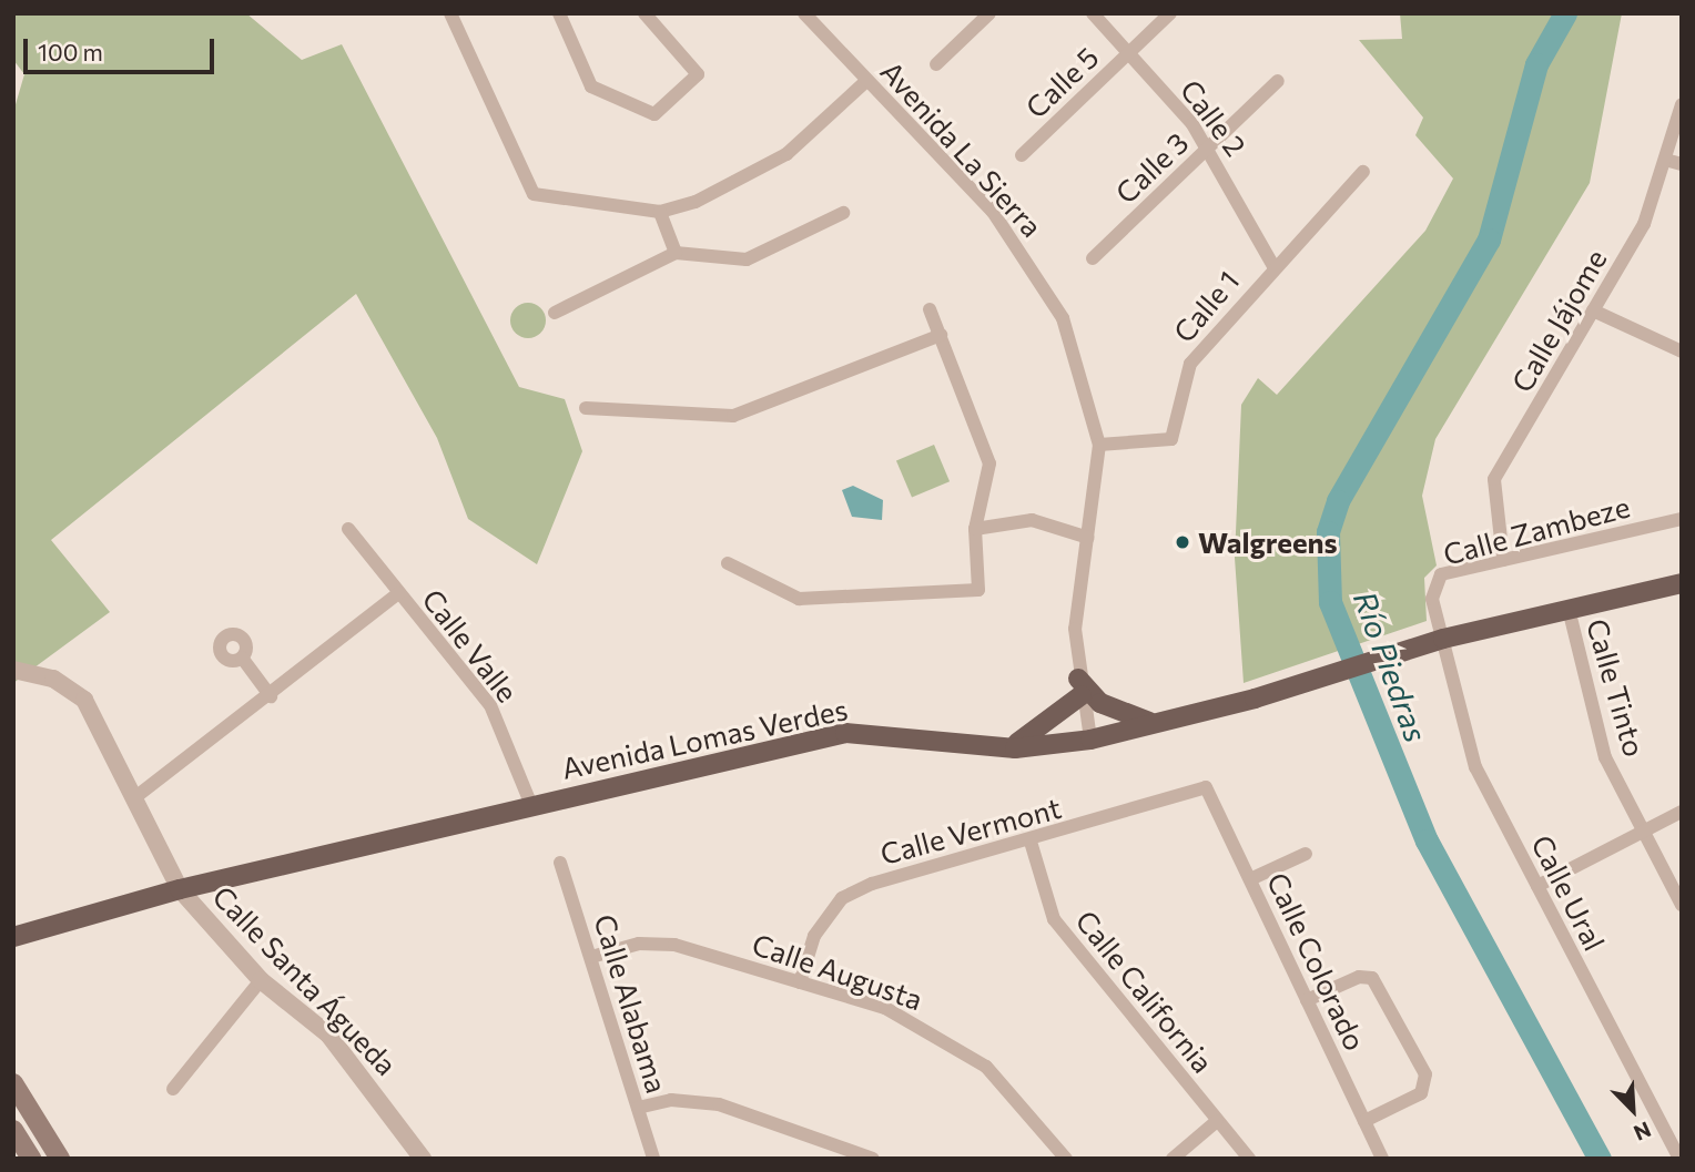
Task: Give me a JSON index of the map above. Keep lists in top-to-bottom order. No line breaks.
{"streets":{"main road":["Avenida Lomas Verdes"],"street":["Calle 5","Calle 2","Avenida La Sierra","Calle 3","Calle 1","Calle Jájome","Calle Zambeze","Calle Valle","Calle Tinto","Calle Vermont","Calle Ural","Calle Colorado","Calle Augusta","Calle Santa Águeda","Calle California","Calle Alabama"]},"crossings":[["Calle 5","Calle 2"],["Calle 2","Calle 3"],["Calle 2","Calle 1"],["Avenida La Sierra","Calle 1"],["Avenida La Sierra","Avenida Lomas Verdes"],["Calle Jájome","Calle Zambeze"],["Calle Zambeze","Calle Ural"],["Calle Valle","Avenida Lomas Verdes"],["Calle Tinto","Avenida Lomas Verdes"],["Avenida Lomas Verdes","Calle Ural"],["Avenida Lomas Verdes","Calle Santa Águeda"],["Calle Vermont","Calle Colorado"],["Calle Vermont","Calle Augusta"],["Calle Vermont","Calle California"],["Calle Augusta","Calle Alabama"]],"water":["Río Piedras"],"places":["Walgreens"],"scale_bar":"100 m","north":"bottom right"}
